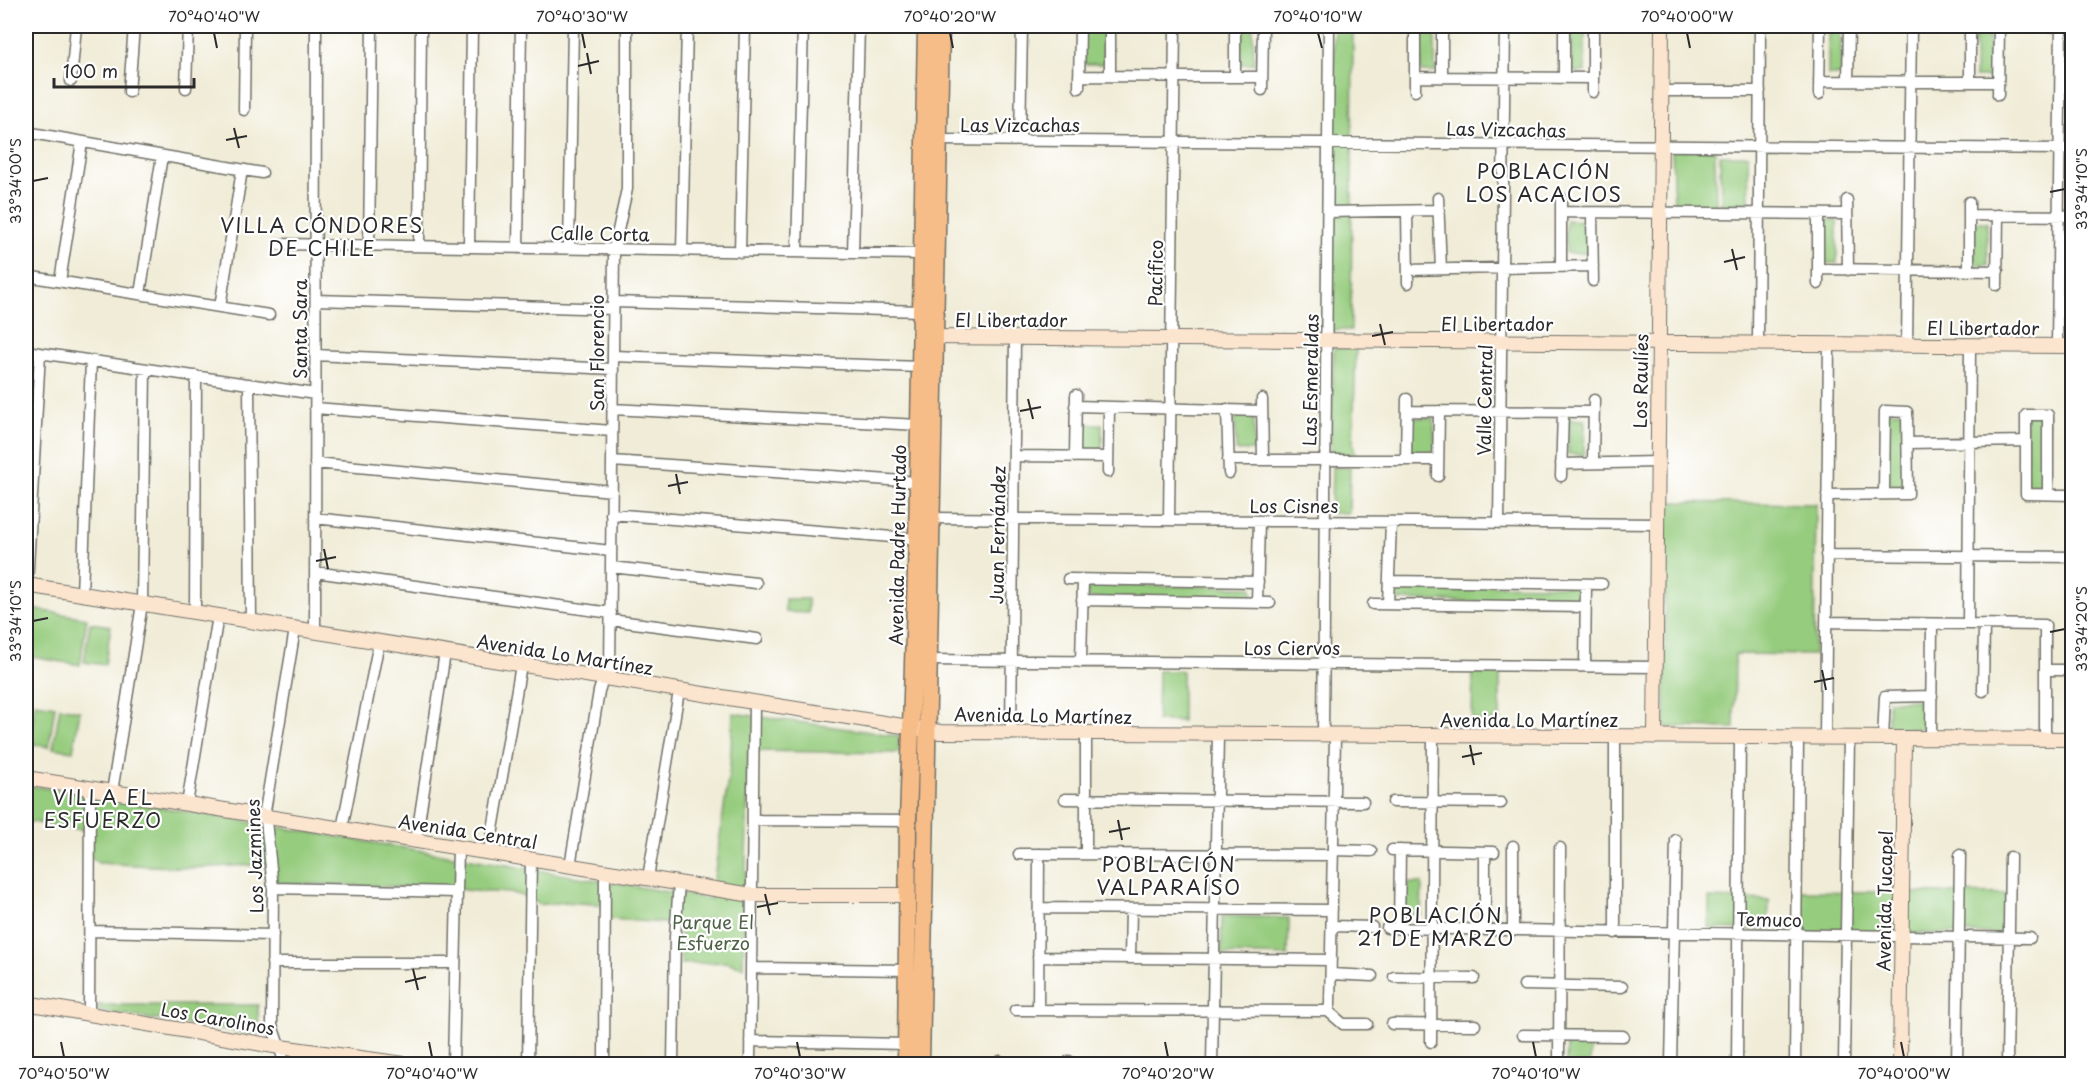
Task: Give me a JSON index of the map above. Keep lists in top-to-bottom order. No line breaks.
{"streets":{"main road":["El Libertador","Los Raulíes","Avenida Padre Hurtado","Avenida Lo Martínez","Avenida Central","Avenida Tucapel","Los Carolinos"],"street":["Las Vizcachas","Calle Corta","Pacífico","Santa Sara","San Florencio","Las Esmeraldas","Valle Central","Los Cisnes","Juan Fernández","Los Ciervos","Los Jazmines","Temuco"]},"crossings":[["Las Vizcachas","Pacífico"],["Las Vizcachas","Las Esmeraldas"],["Las Vizcachas","Los Raulíes"],["Las Vizcachas","Valle Central"],["Las Vizcachas","Avenida Padre Hurtado"],["Calle Corta","Santa Sara"],["Calle Corta","San Florencio"],["Calle Corta","Avenida Padre Hurtado"],["Pacífico","El Libertador"],["Pacífico","Los Cisnes"],["El Libertador","Las Esmeraldas"],["El Libertador","Los Raulíes"],["El Libertador","Valle Central"],["El Libertador","Juan Fernández"],["El Libertador","Avenida Padre Hurtado"],["Santa Sara","Avenida Lo Martínez"],["San Florencio","Avenida Lo Martínez"],["San Florencio","Avenida Central"],["Las Esmeraldas","Los Cisnes"],["Las Esmeraldas","Los Ciervos"],["Las Esmeraldas","Avenida Lo Martínez"],["Los Raulíes","Los Cisnes"],["Los Raulíes","Los Ciervos"],["Los Raulíes","Avenida Lo Martínez"],["Valle Central","Los Cisnes"],["Los Cisnes","Juan Fernández"],["Los Cisnes","Avenida Padre Hurtado"],["Juan Fernández","Los Ciervos"],["Juan Fernández","Avenida Lo Martínez"],["Avenida Padre Hurtado","Los Ciervos"],["Avenida Padre Hurtado","Avenida Lo Martínez"],["Avenida Padre Hurtado","Avenida Central"],["Avenida Lo Martínez","Los Jazmines"],["Avenida Lo Martínez","Avenida Tucapel"],["Avenida Central","Los Jazmines"],["Los Jazmines","Los Carolinos"],["Avenida Tucapel","Temuco"]],"districts":["POBLACIÓN LOS ACACIOS","VILLA CÓNDORES DE CHILE","VILLA EL ESFUERZO","POBLACIÓN VALPARAÍSO","POBLACIÓN 21 DE MARZO"],"parks":["Parque El Esfuerzo"],"scale_bar":"100 m","coordinates":["70°40'40\"W","70°40'30\"W","70°40'20\"W","70°40'10\"W","70°40'00\"W","33°34'00\"S","33°34'10\"S","33°34'20\"S","70°40'50\"W"]}
